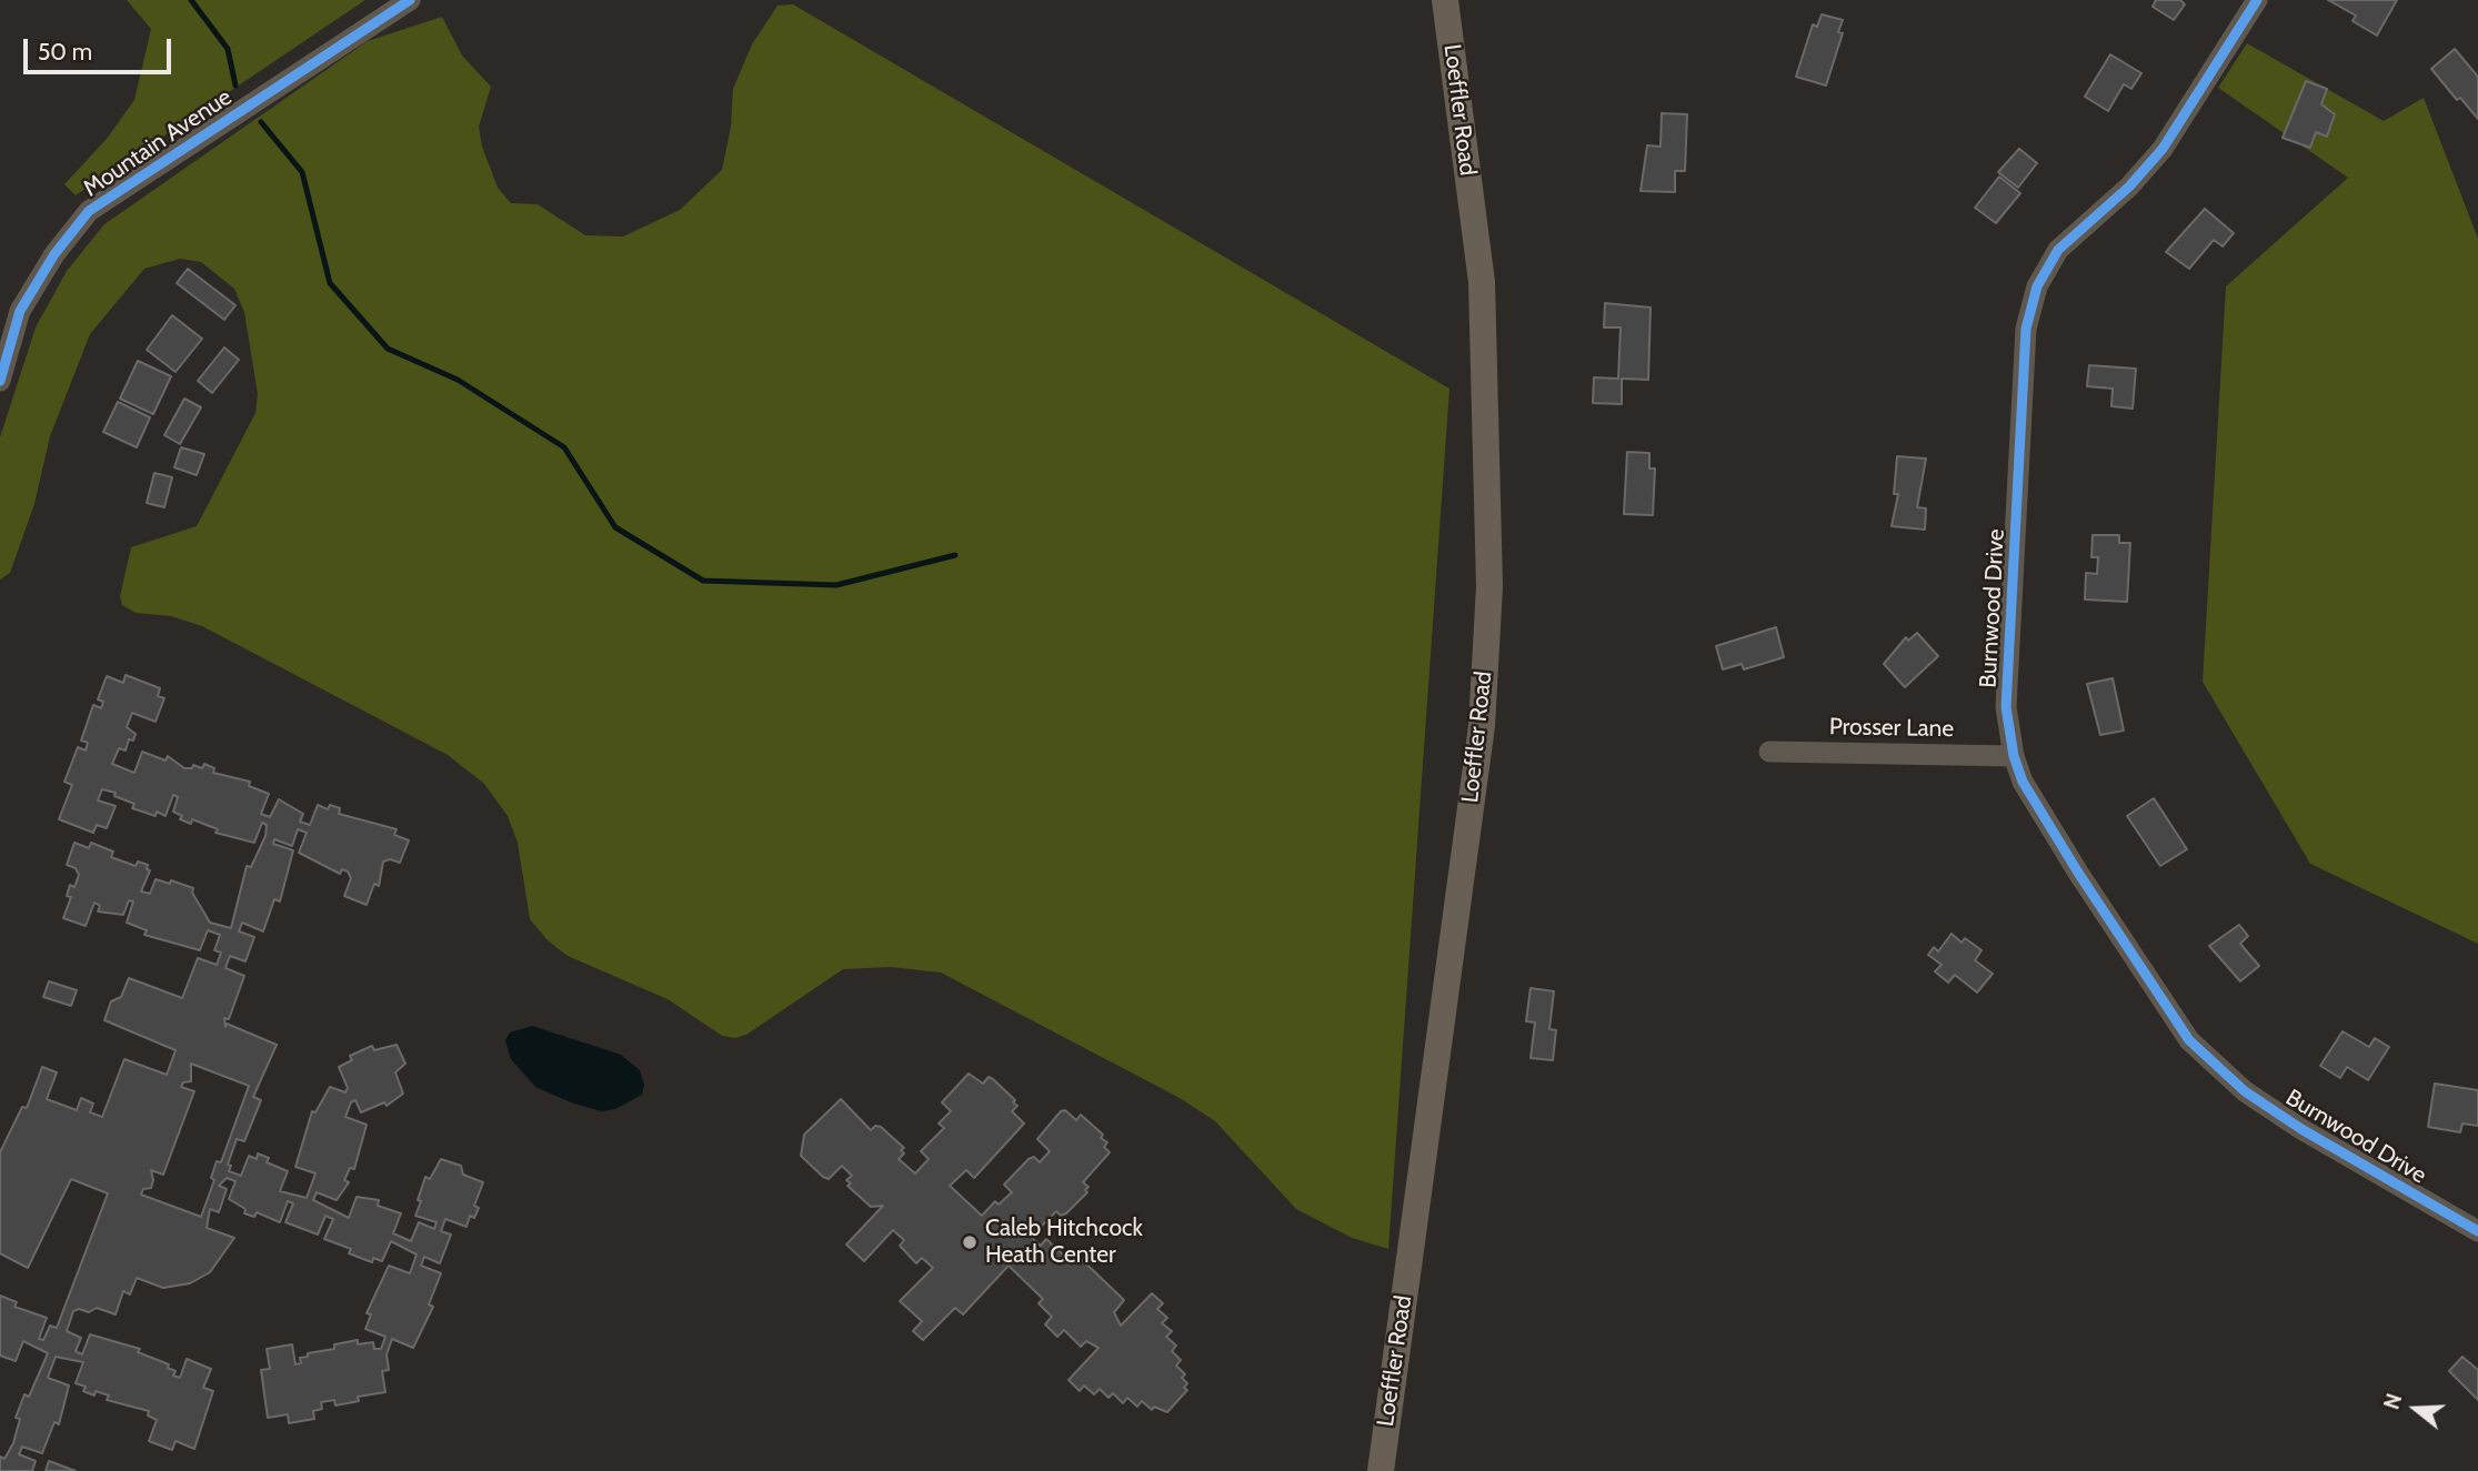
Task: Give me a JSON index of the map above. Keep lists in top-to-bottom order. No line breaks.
{"streets":{"main road":["Loeffler Road"],"street":["Mountain Avenue","Burnwood Drive","Prosser Lane"]},"crossings":[["Burnwood Drive","Prosser Lane"]],"places":["Caleb Hitchcock Heath Center"],"scale_bar":"50 m","north":"left"}
